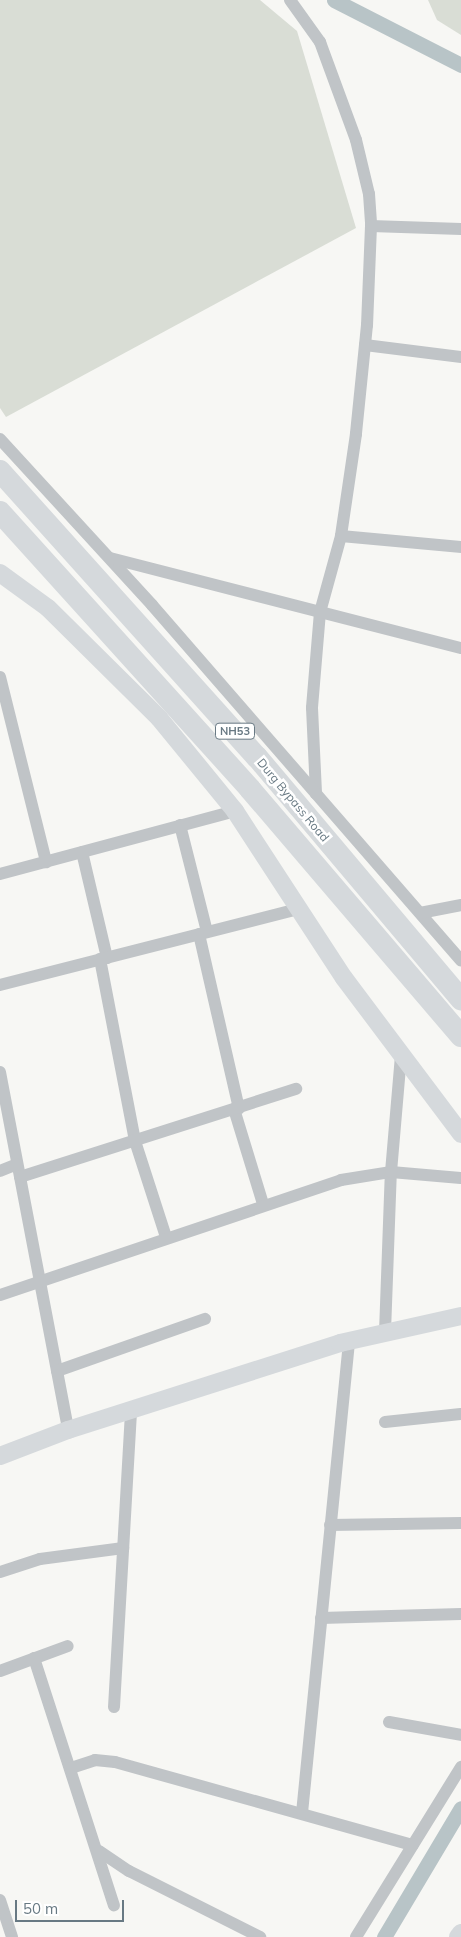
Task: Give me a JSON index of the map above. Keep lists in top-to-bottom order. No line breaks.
{"streets":{"highway":["NH53","Durg Bypass Road"]},"scale_bar":"50 m"}
